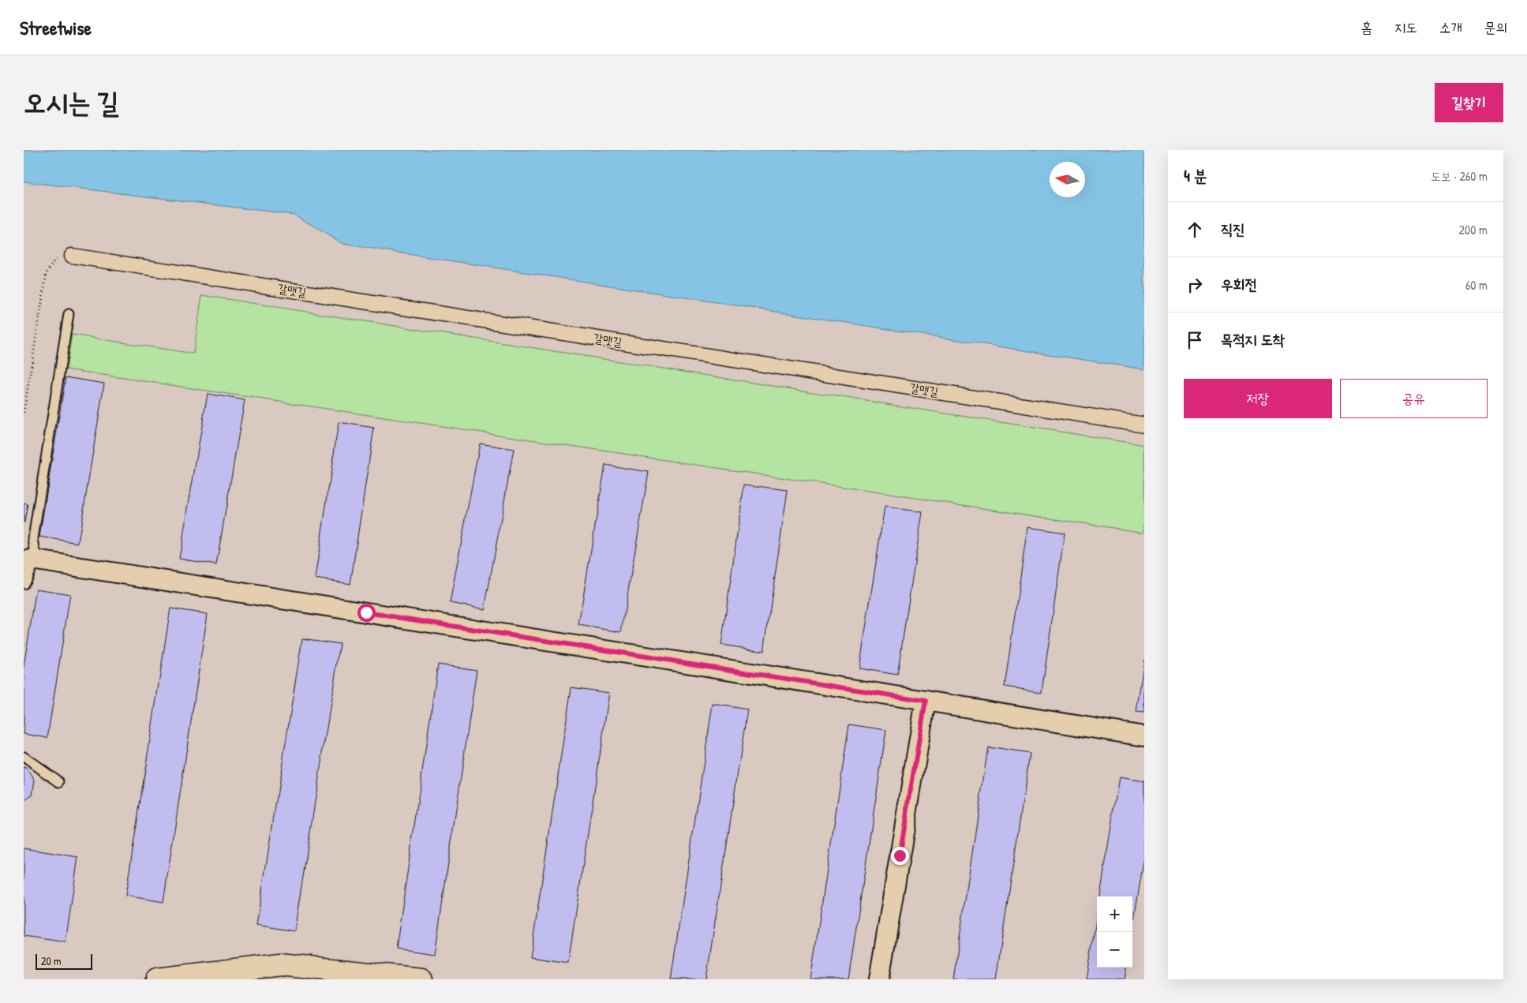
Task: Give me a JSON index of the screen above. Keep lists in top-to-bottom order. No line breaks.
{"streets":{"street":["갈맷길"]},"scale_bar":"20 m","north":"left","page":{"header":"Streetwise","nav":["홈","지도","소개","문의"],"buttons":["길찾기",["저장","공유"]],"title":"오시는 길","heading":["4 분","도보 · 260 m"],"list":[["직진","200 m"],["우회전","60 m"],"목적지 도착"],"map_buttons":["+","−"],"scale":"20 m"}}
